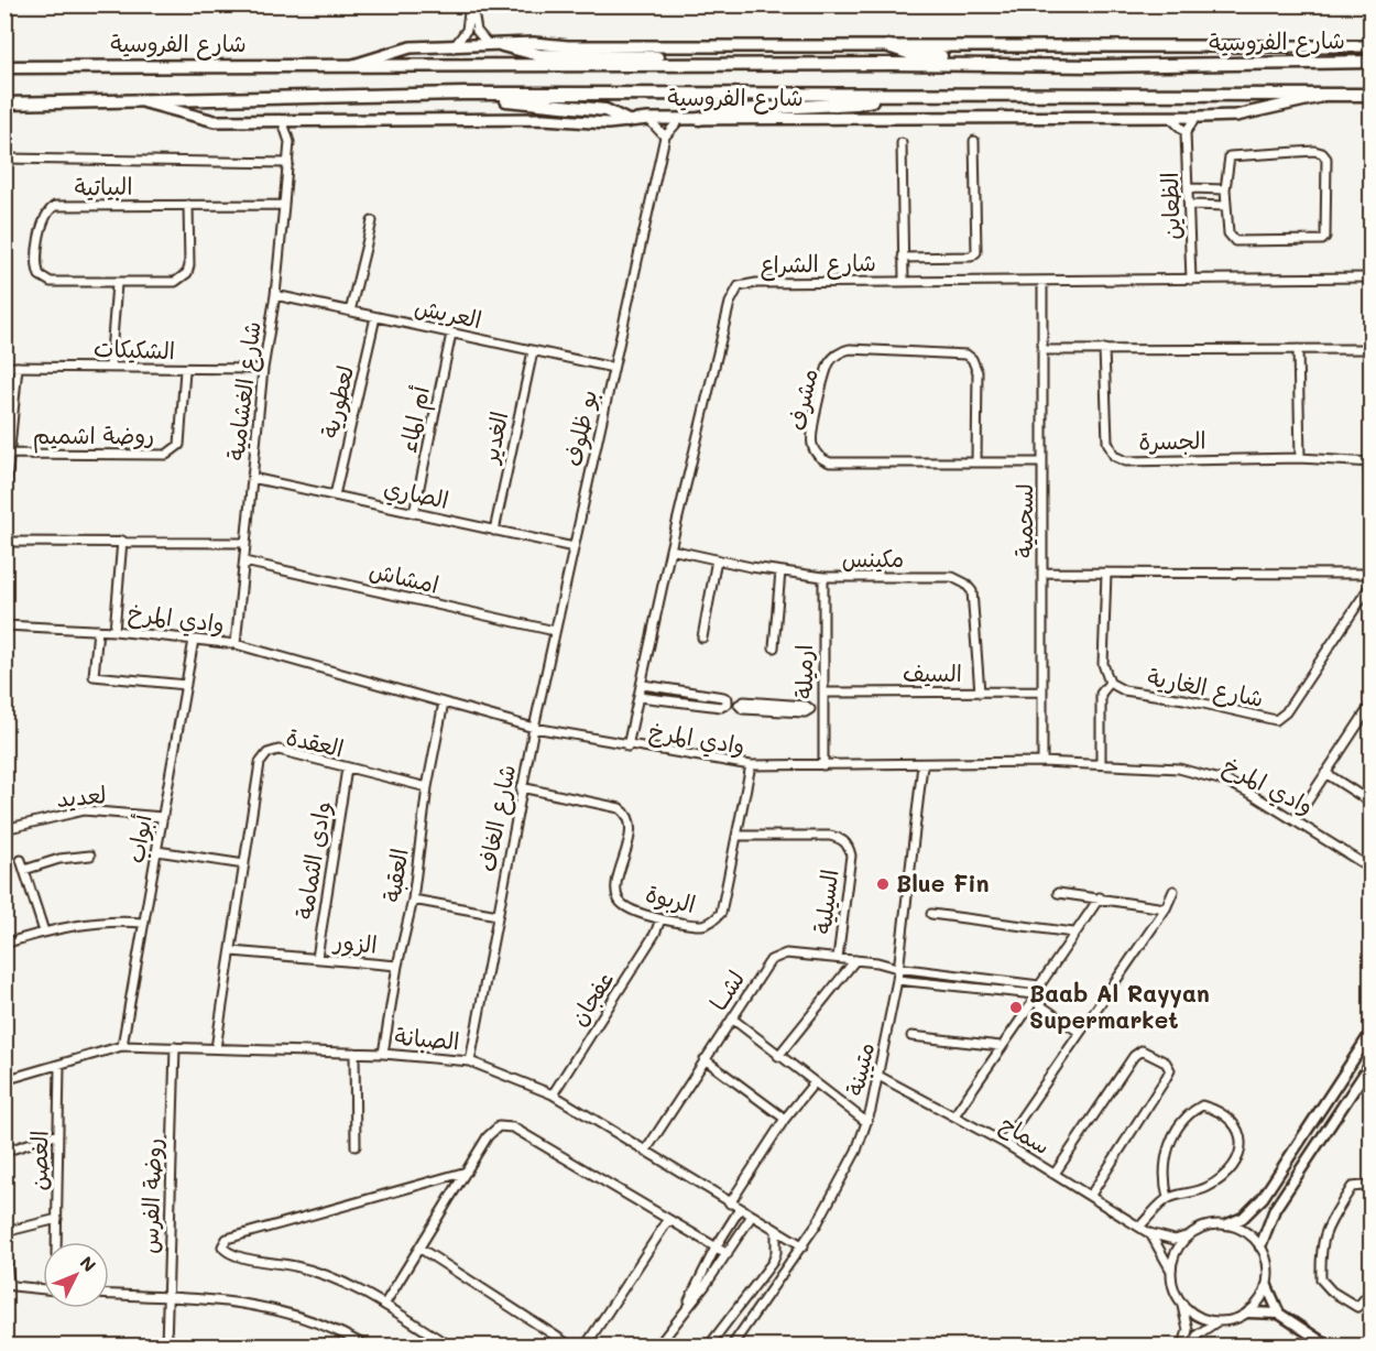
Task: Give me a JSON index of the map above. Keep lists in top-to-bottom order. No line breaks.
{"streets":{"highway":["شارع الفروسية"],"street":["البياتية","الظعاين","شارع الشراع","العريش","الشكيكات","شارع الغشامية","مشرف","لعطورية","أم الماء","بو ظلوف","روضة اشميم","الغدير","الجسرة","الصاري","لسحمية","مكينس","امشاش","وادي المرخ","ارميلة","السيف","شارع الغارية","العقدة","لعديد","شارع الغاف","أبواب","وادى الثمامة","العقبة","الربوة","السيلية","الزور","لشــا","عفجان","الصبانة","متيبنة","سماح","الغصن","روضة الفرس"]},"crossings":[["شارع الفروسية","شارع الغشامية"],["شارع الفروسية","بو ظلوف"],["البياتية","شارع الغشامية"],["الظعاين","شارع الشراع"],["شارع الشراع","لسحمية"],["شارع الشراع","مكينس"],["شارع الشراع","وادي المرخ"],["العريش","شارع الغشامية"],["العريش","لعطورية"],["العريش","أم الماء"],["العريش","بو ظلوف"],["العريش","الغدير"],["الشكيكات","شارع الغشامية"],["الشكيكات","روضة اشميم"],["شارع الغشامية","الصاري"],["شارع الغشامية","امشاش"],["شارع الغشامية","وادي المرخ"],["مشرف","لسحمية"],["لعطورية","الصاري"],["أم الماء","الصاري"],["بو ظلوف","الصاري"],["بو ظلوف","امشاش"],["بو ظلوف","وادي المرخ"],["بو ظلوف","شارع الغاف"],["الغدير","الصاري"],["لسحمية","وادي المرخ"],["لسحمية","السيف"],["مكينس","ارميلة"],["مكينس","السيف"],["وادي المرخ","ارميلة"],["وادي المرخ","شارع الغاف"],["وادي المرخ","أبواب"],["وادي المرخ","العقبة"],["وادي المرخ","الربوة"],["وادي المرخ","متيبنة"],["ارميلة","السيف"],["العقدة","وادى الثمامة"],["العقدة","العقبة"],["العقدة","الزور"],["العقدة","الصبانة"],["لعديد","أبواب"],["شارع الغاف","الربوة"],["شارع الغاف","الصبانة"],["أبواب","الصبانة"],["وادى الثمامة","الزور"],["العقبة","الزور"],["العقبة","الصبانة"],["الربوة","السيلية"],["الربوة","عفجان"],["السيلية","لشــا"],["لشــا","الصبانة"],["لشــا","متيبنة"],["عفجان","الصبانة"],["الصبانة","متيبنة"],["الصبانة","الغصن"],["الصبانة","روضة الفرس"],["متيبنة","سماح"]],"places":["Blue Fin","Baab Al Rayyan Supermarket"],"north":"top right"}
